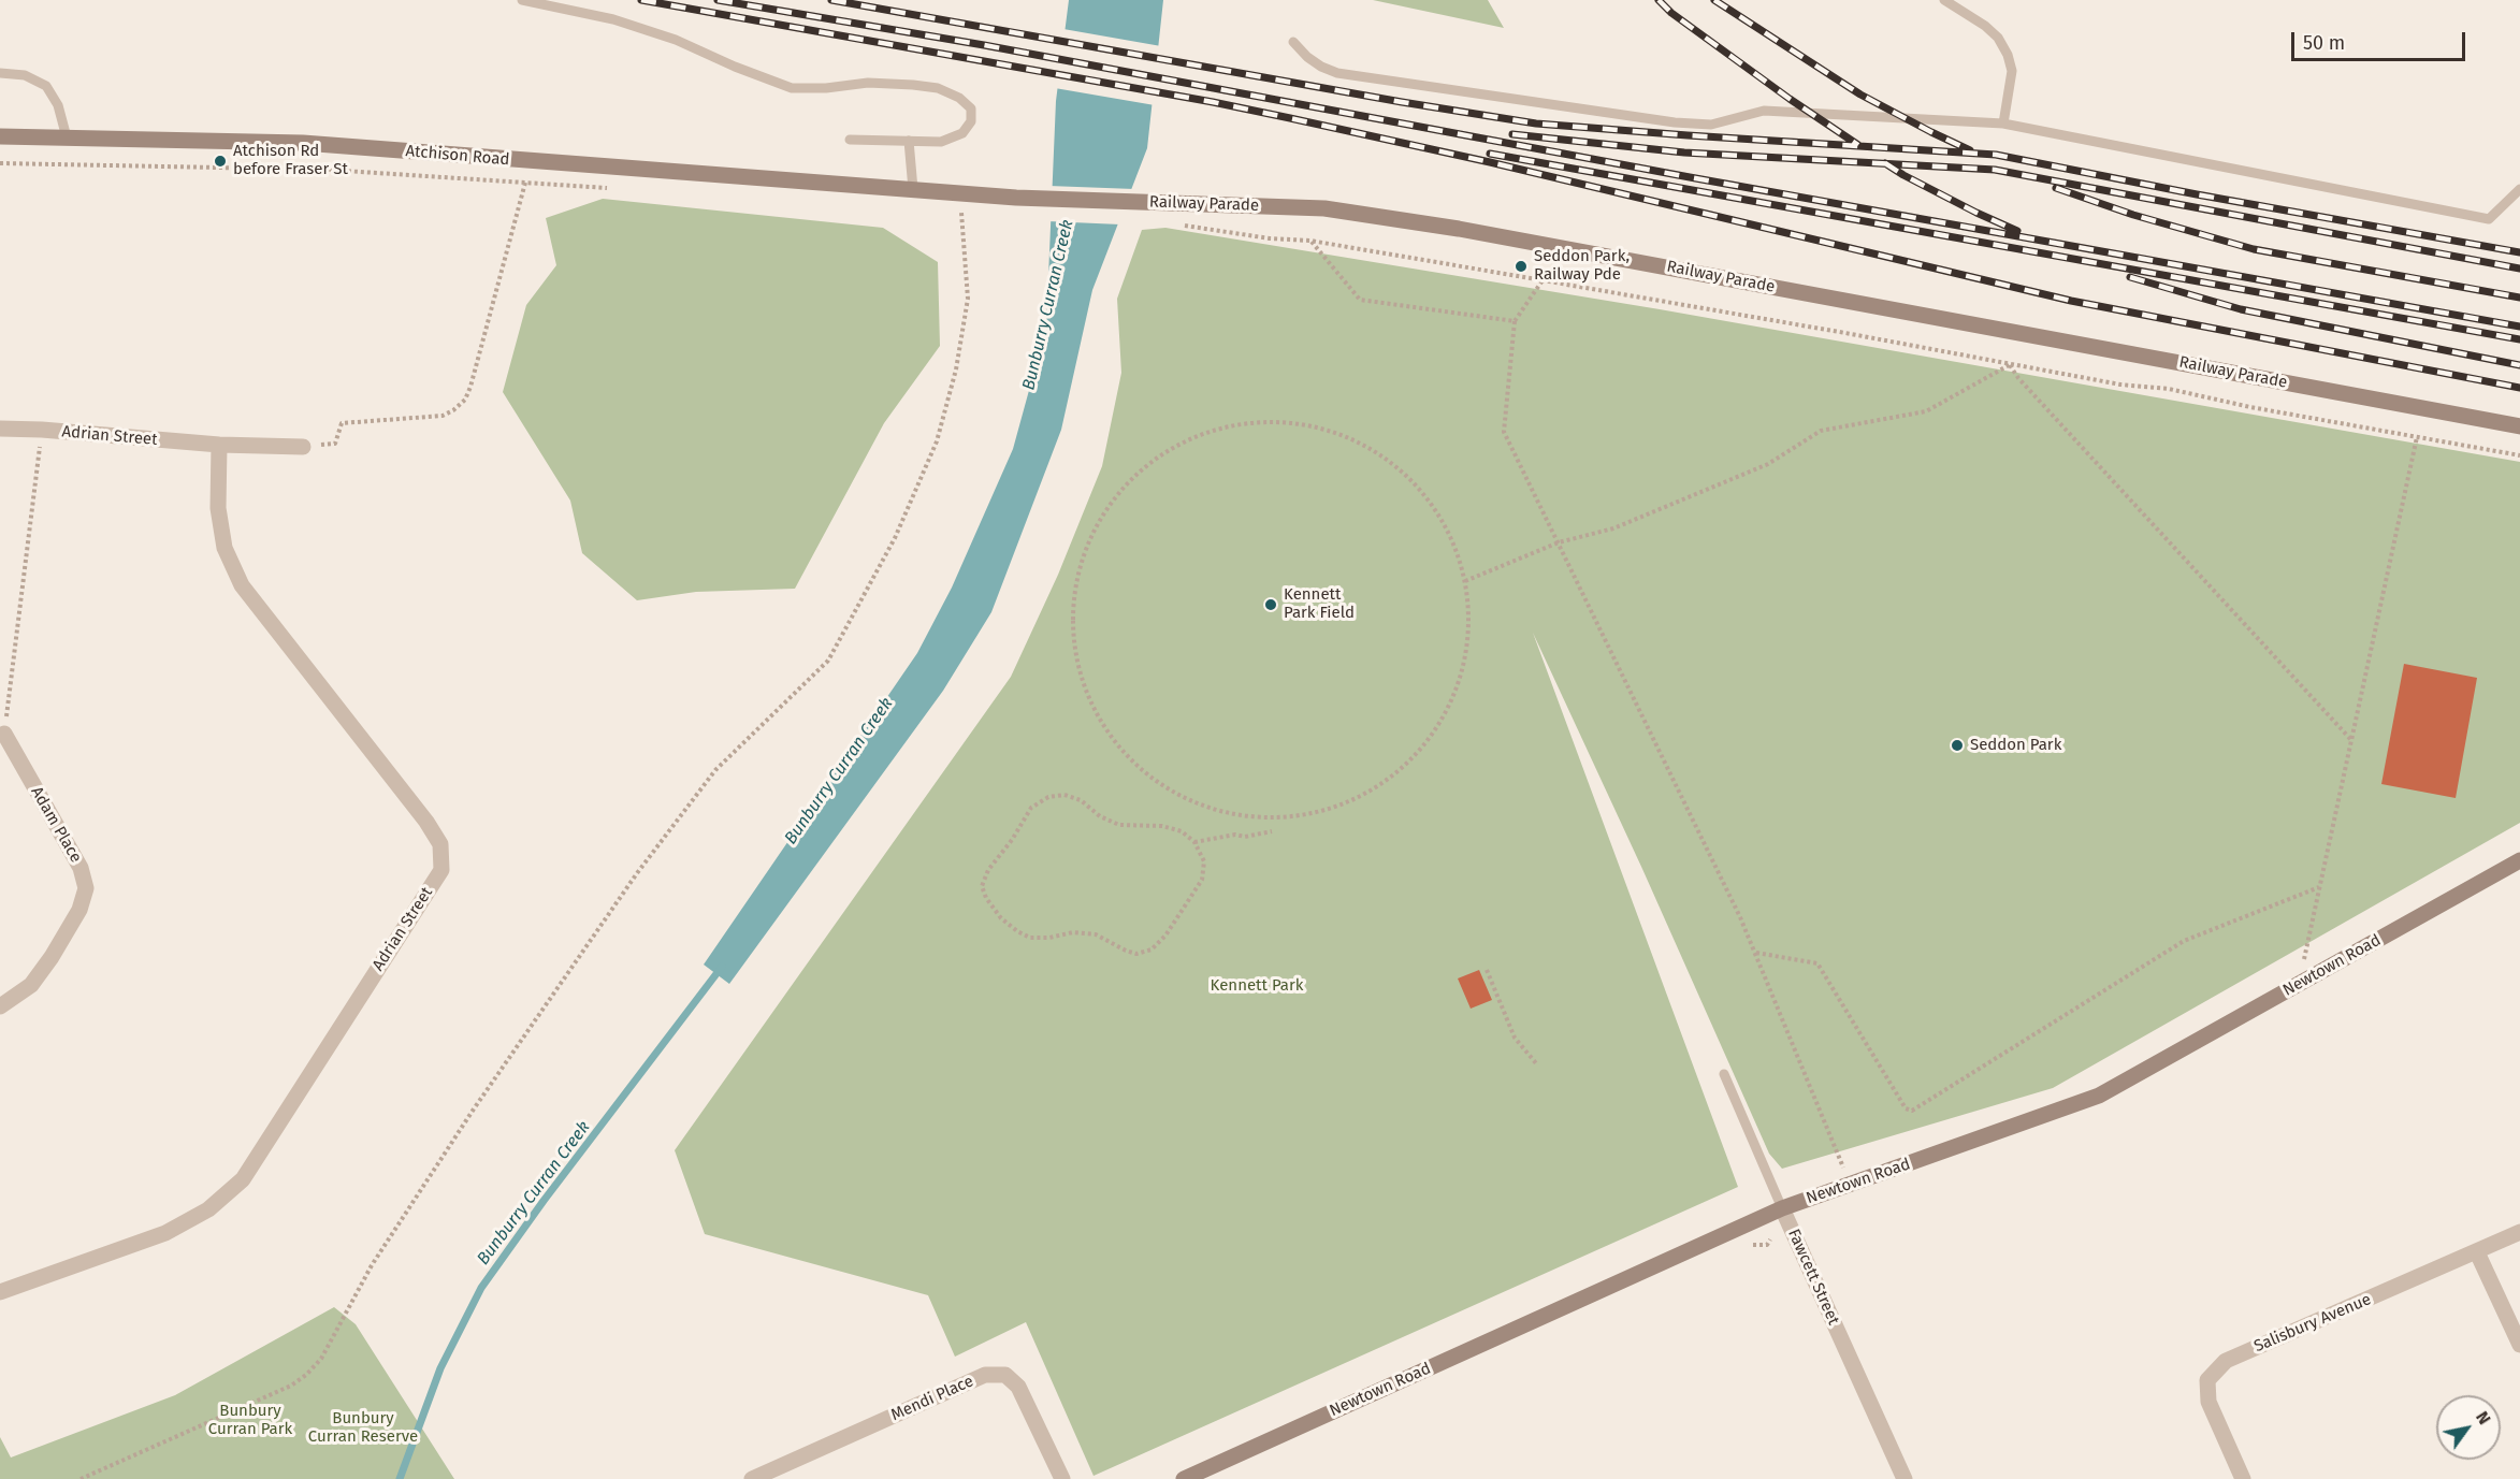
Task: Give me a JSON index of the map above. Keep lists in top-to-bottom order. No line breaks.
{"streets":{"street":["Atchison Road","Railway Parade","Adrian Street","Adam Place","Newtown Road","Fawcett Street","Salisbury Avenue","Mendi Place"]},"crossings":[["Atchison Road","Railway Parade"],["Newtown Road","Fawcett Street"]],"water":["Bunburry Curran Creek"],"parks":["Kennett Park","Bunbury Curran Park","Bunbury Curran Reserve"],"places":["Atchison Rd before Fraser St","Seddon Park, Railway Pde","Kennett Park Field","Seddon Park"],"scale_bar":"50 m","north":"top right"}
